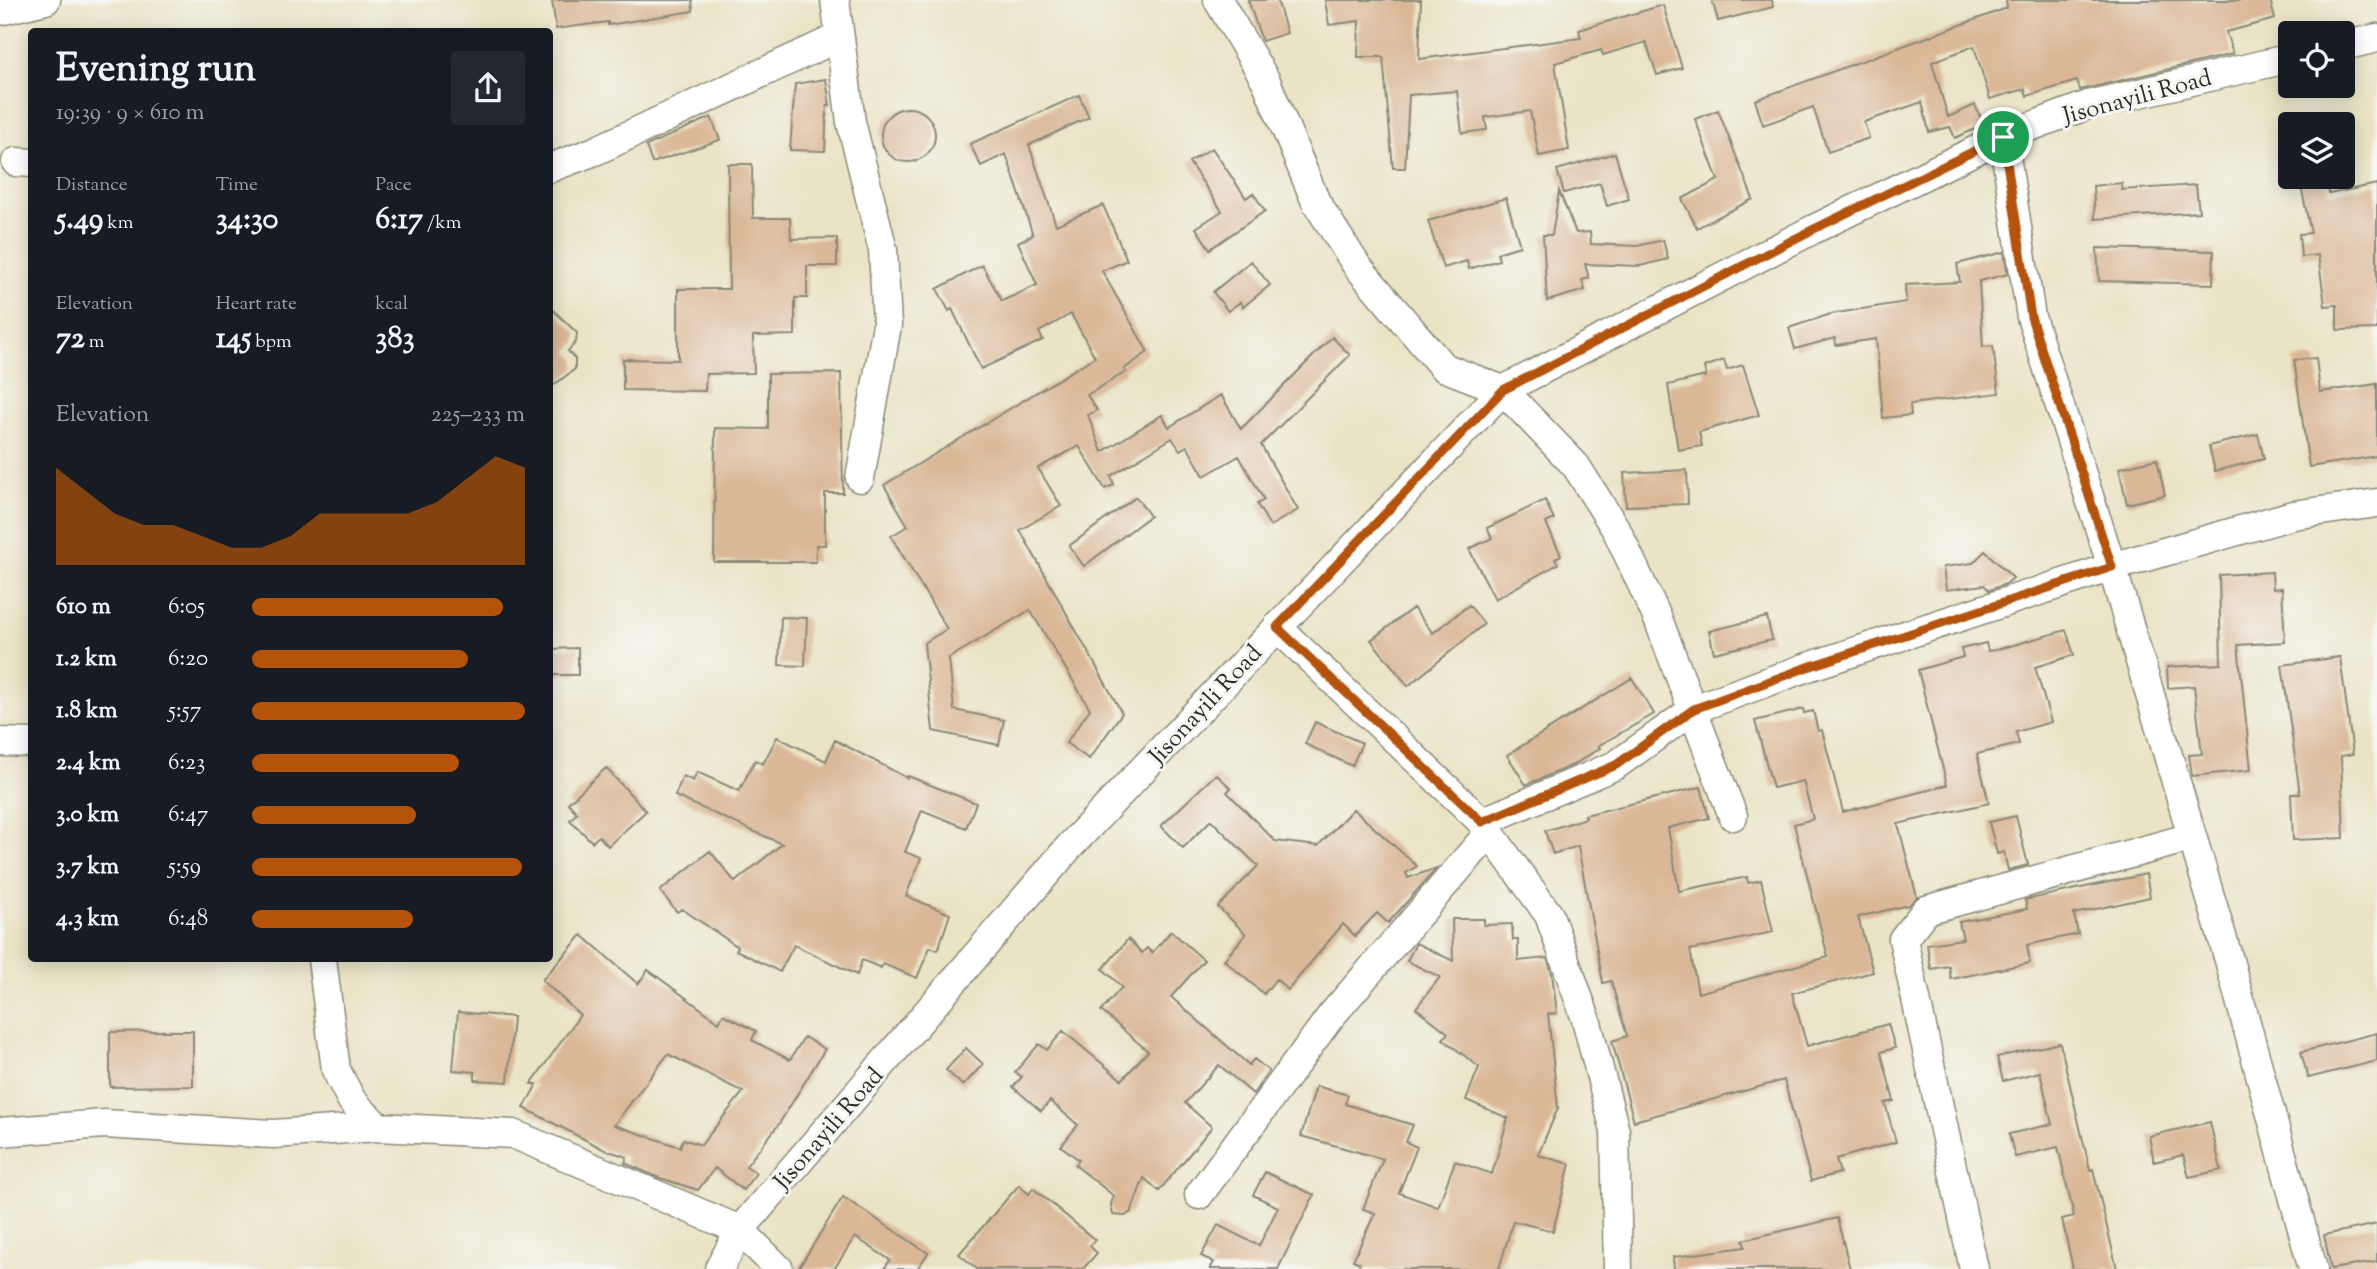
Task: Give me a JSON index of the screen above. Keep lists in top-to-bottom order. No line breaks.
{"streets":{"street":["Jisonayili Road"]},"page":{"heading":["Evening run","19:39 · 9 × 610 m"],"stats":[["Distance","5.49 km"],["Time","34:30"],["Pace","6:17 /km"],["Elevation","72 m"],["Heart rate","145 bpm"],["kcal","383"]],"chart":["Elevation","225–233 m"],"list":[{"name":"610 m","note":"6:05"},{"name":"1.2 km","note":"6:20"},{"name":"1.8 km","note":"5:57"},{"name":"2.4 km","note":"6:23"},{"name":"3.0 km","note":"6:47"},{"name":"3.7 km","note":"5:59"},{"name":"4.3 km","note":"6:48"}]}}
